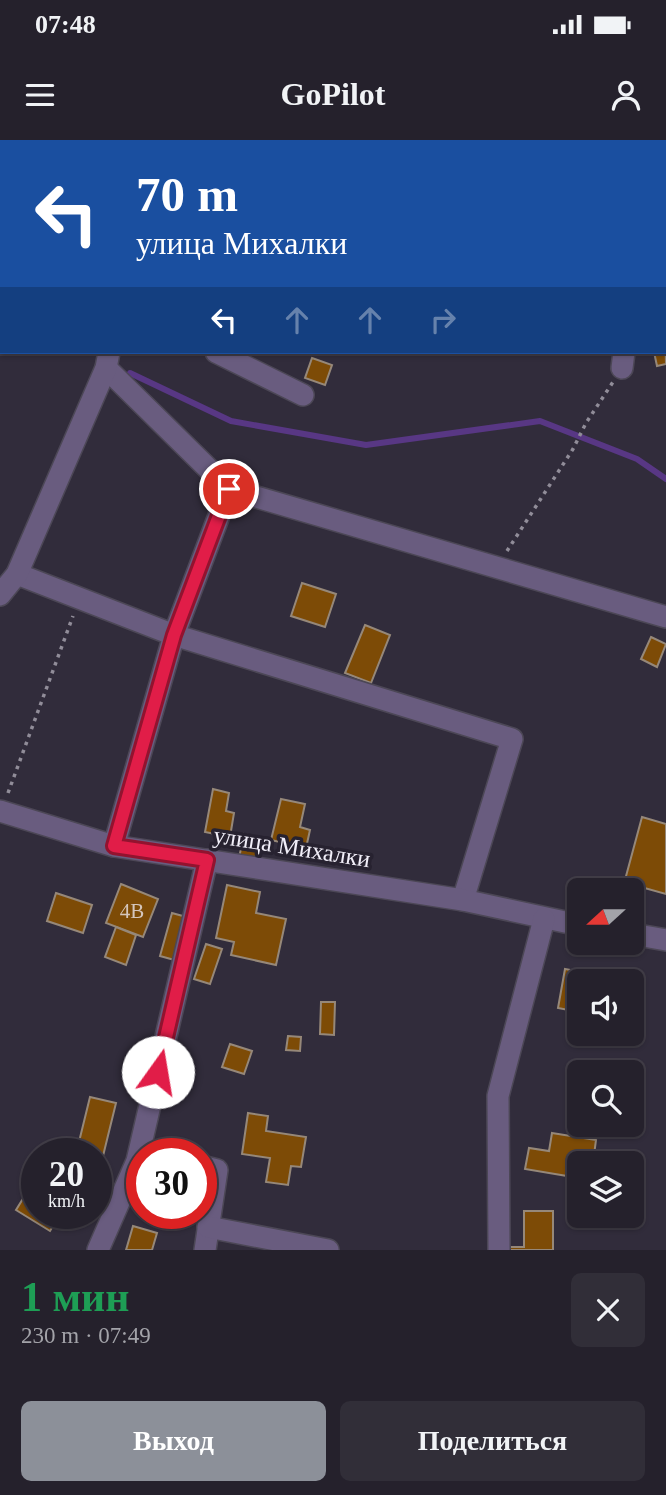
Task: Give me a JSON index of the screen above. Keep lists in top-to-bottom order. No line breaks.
{"streets":{"street":["улица Михалки"]},"house_numbers":["4В"],"north":"left","page":{"status":"07:48","header":"GoPilot","turn":["70 m","улица Михалки"],"speed":"20 km/h","limit":"30","heading":["1 мин","230 m · 07:49"],"buttons":["Выход","Поделиться"]}}
